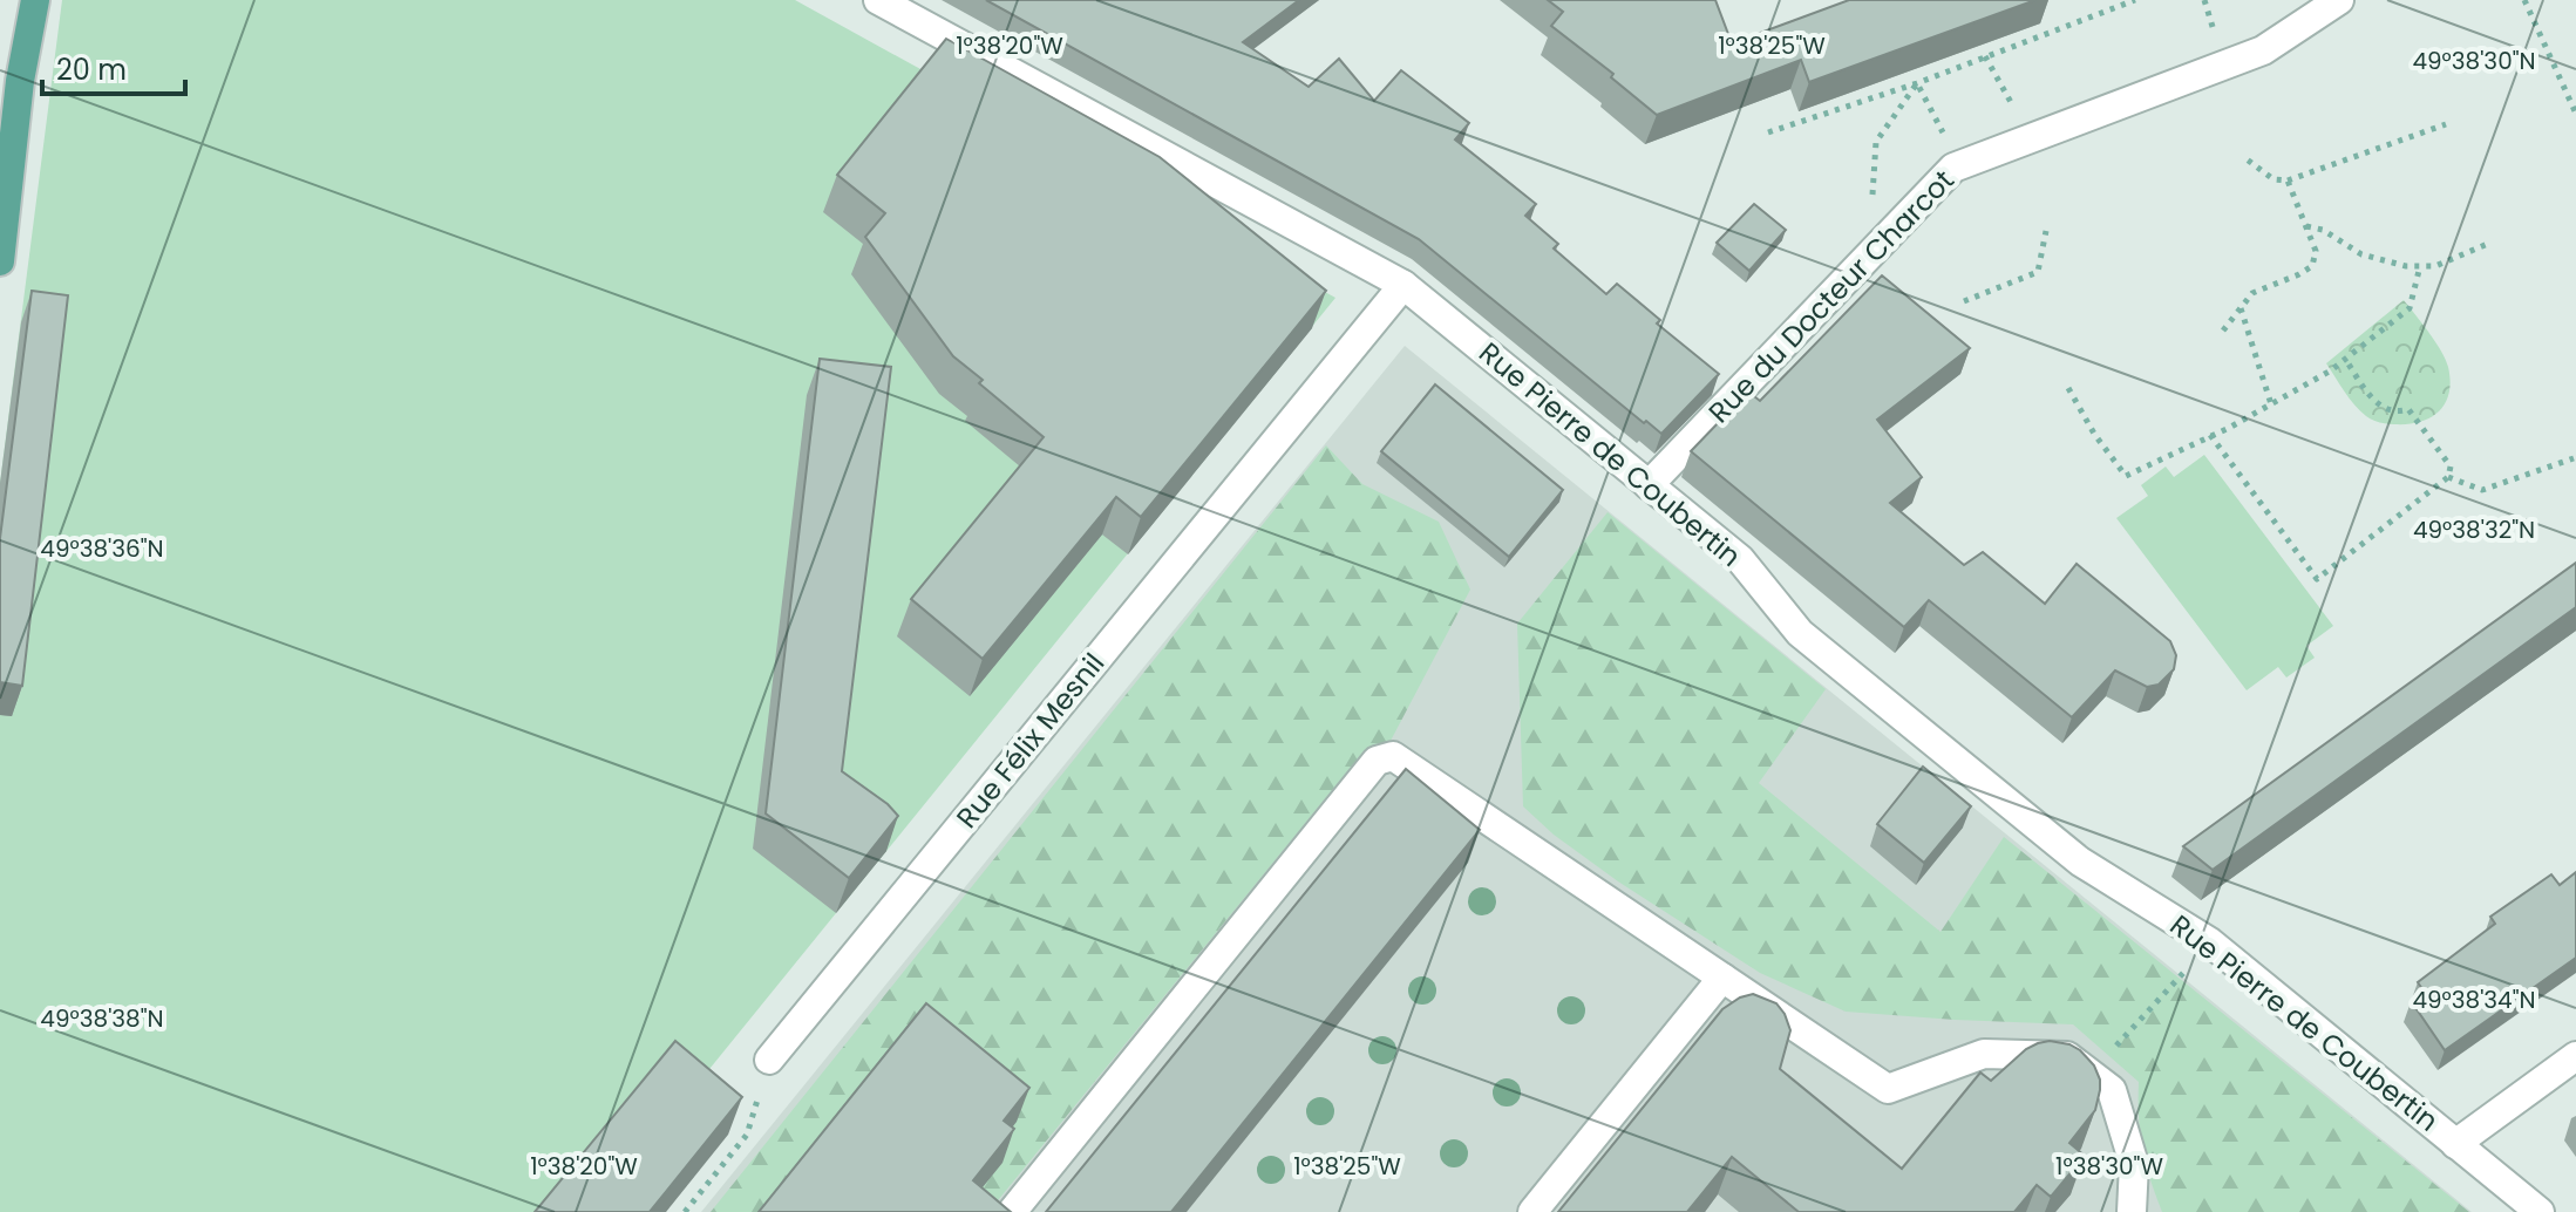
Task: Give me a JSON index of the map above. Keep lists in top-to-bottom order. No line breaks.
{"streets":{"street":["Rue du Docteur Charcot","Rue Pierre de Coubertin","Rue Félix Mesnil"]},"crossings":[["Rue du Docteur Charcot","Rue Pierre de Coubertin"],["Rue Pierre de Coubertin","Rue Félix Mesnil"]],"scale_bar":"20 m","coordinates":["1°38'20\"W","1°38'25\"W","49°38'30\"N","49°38'32\"N","49°38'36\"N","49°38'34\"N","49°38'38\"N","1°38'30\"W"]}
